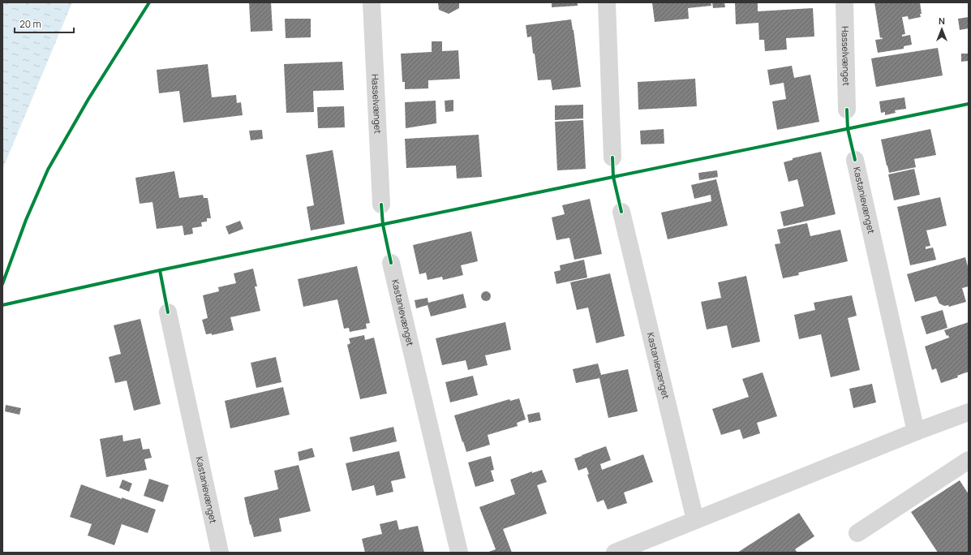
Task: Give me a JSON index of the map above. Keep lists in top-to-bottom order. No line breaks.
{"streets":{"street":["Hasselvænget","Kastanievænget"]},"scale_bar":"20 m","north":"top"}
